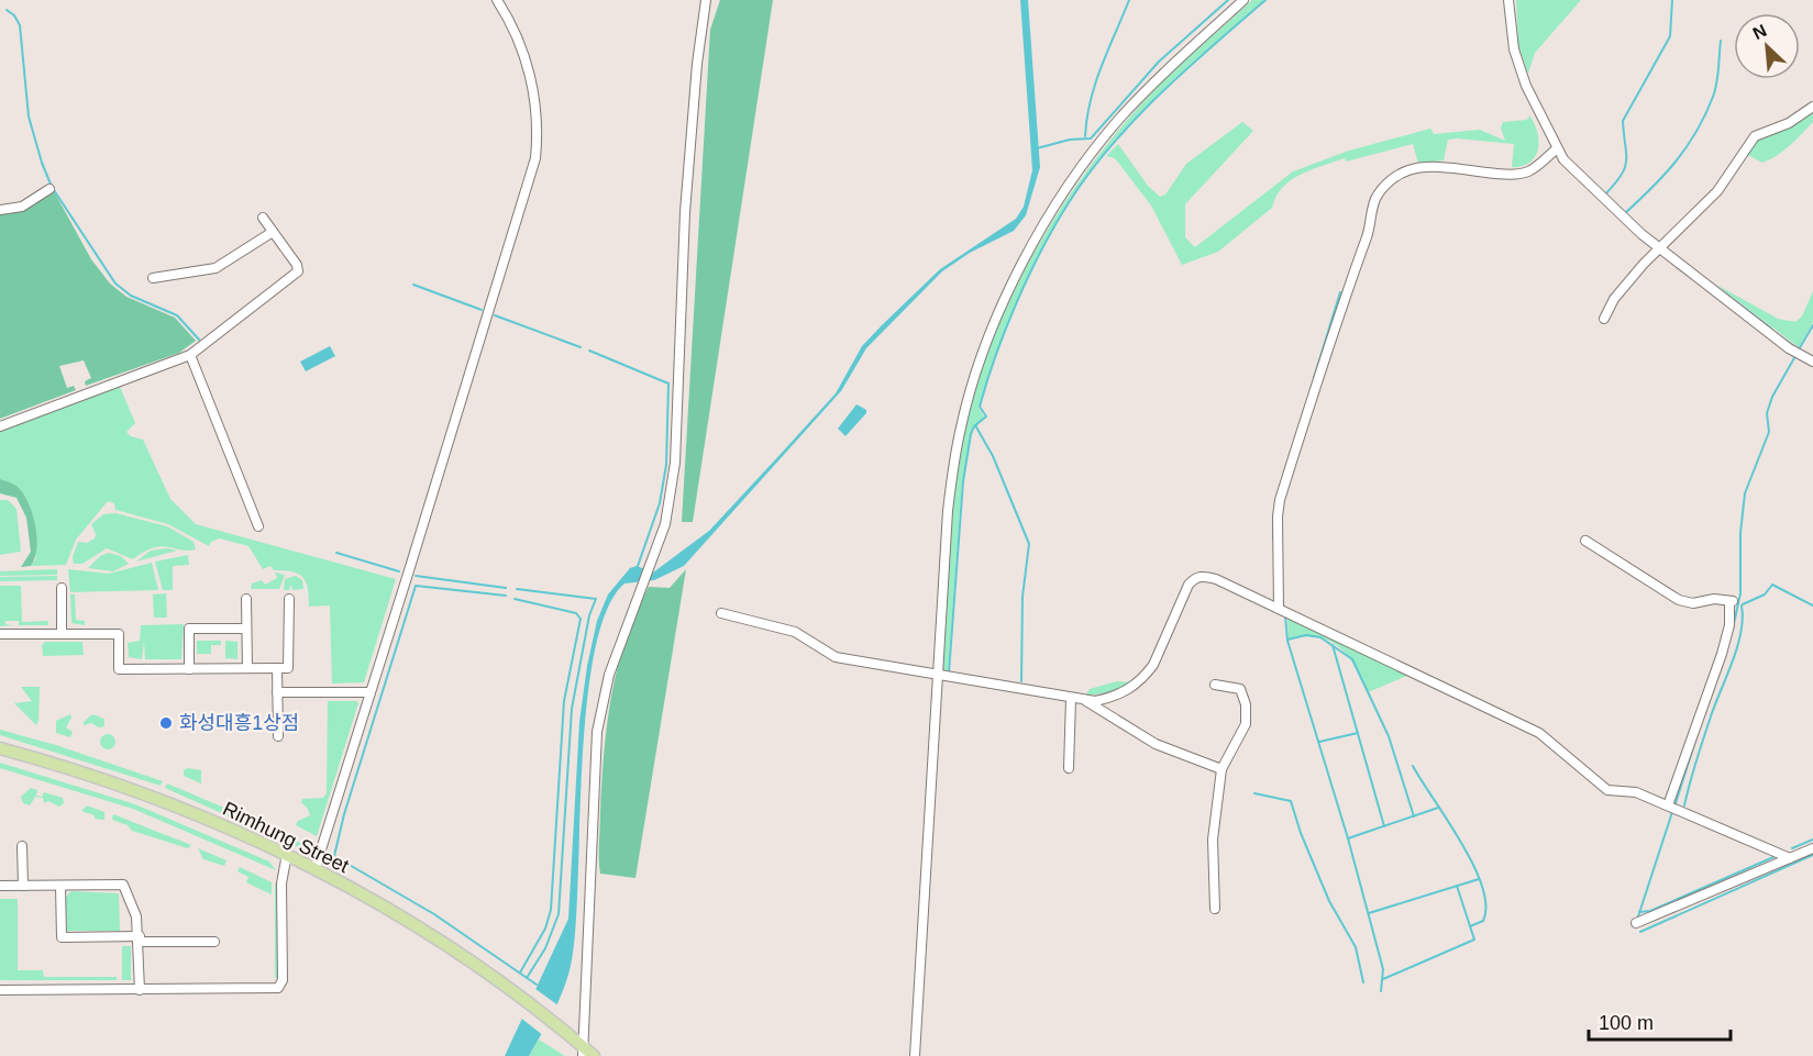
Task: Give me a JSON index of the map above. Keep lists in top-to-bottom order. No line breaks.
{"streets":{"main road":["Rimhung Street"]},"places":["화성대흥1상점"],"scale_bar":"100 m","north":"top left"}
